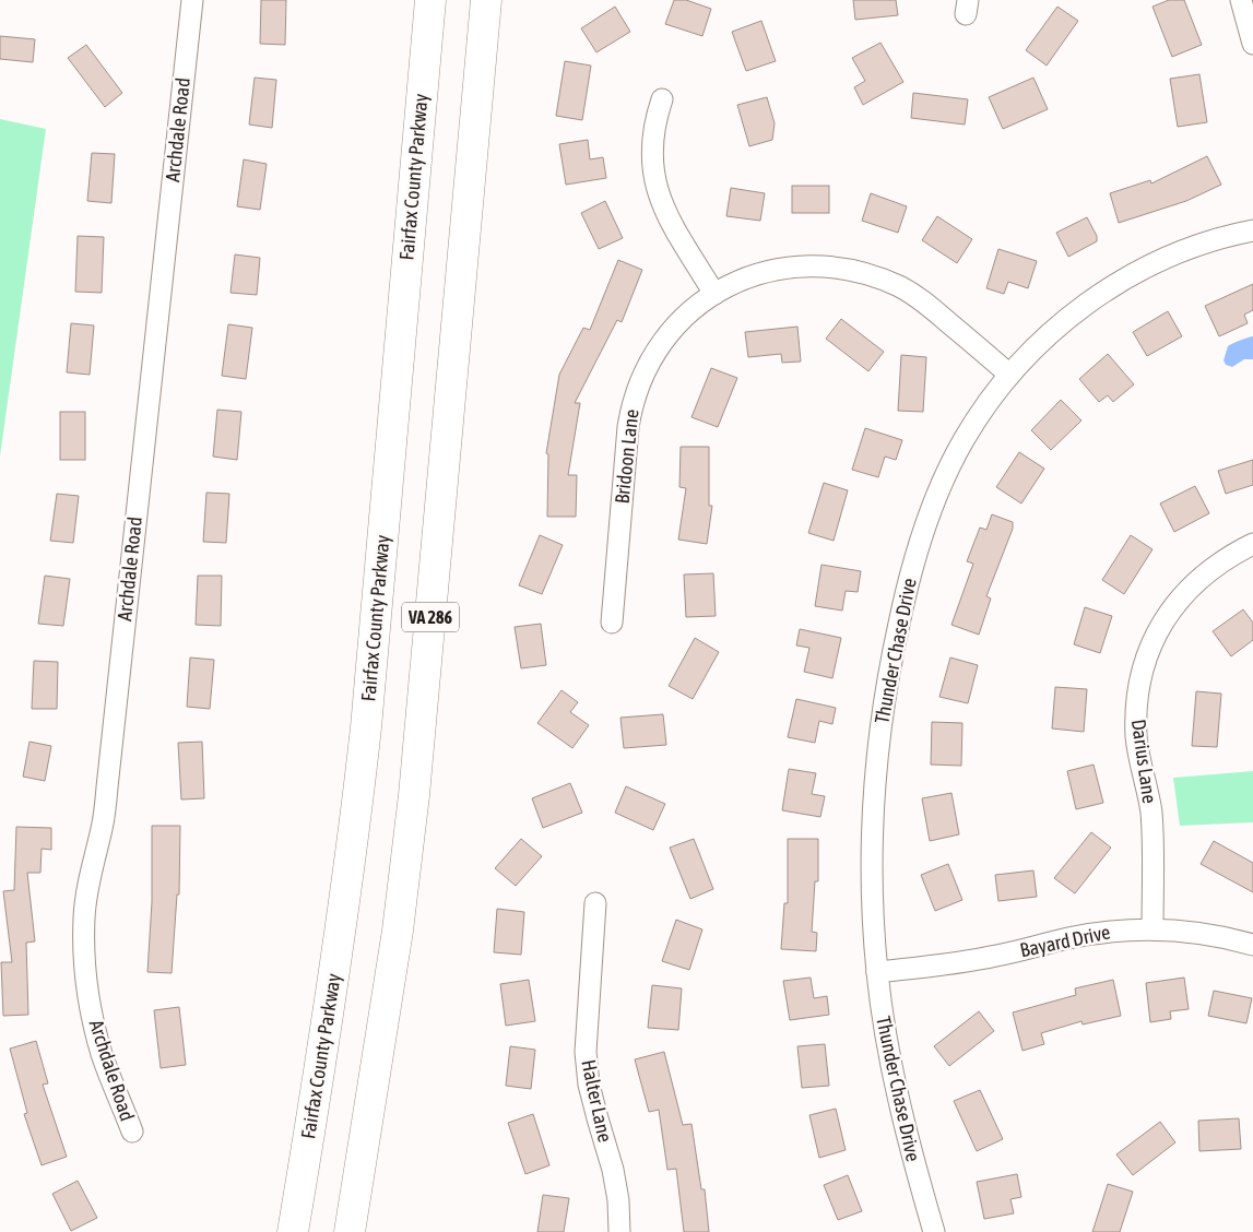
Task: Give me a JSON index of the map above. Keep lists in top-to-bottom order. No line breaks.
{"streets":{"highway":["Fairfax County Parkway","VA 286"],"street":["Archdale Road","Bridoon Lane","Thunder Chase Drive","Darius Lane","Bayard Drive","Halter Lane"]},"crossings":[["Bridoon Lane","Thunder Chase Drive"],["Thunder Chase Drive","Bayard Drive"],["Darius Lane","Bayard Drive"]]}
